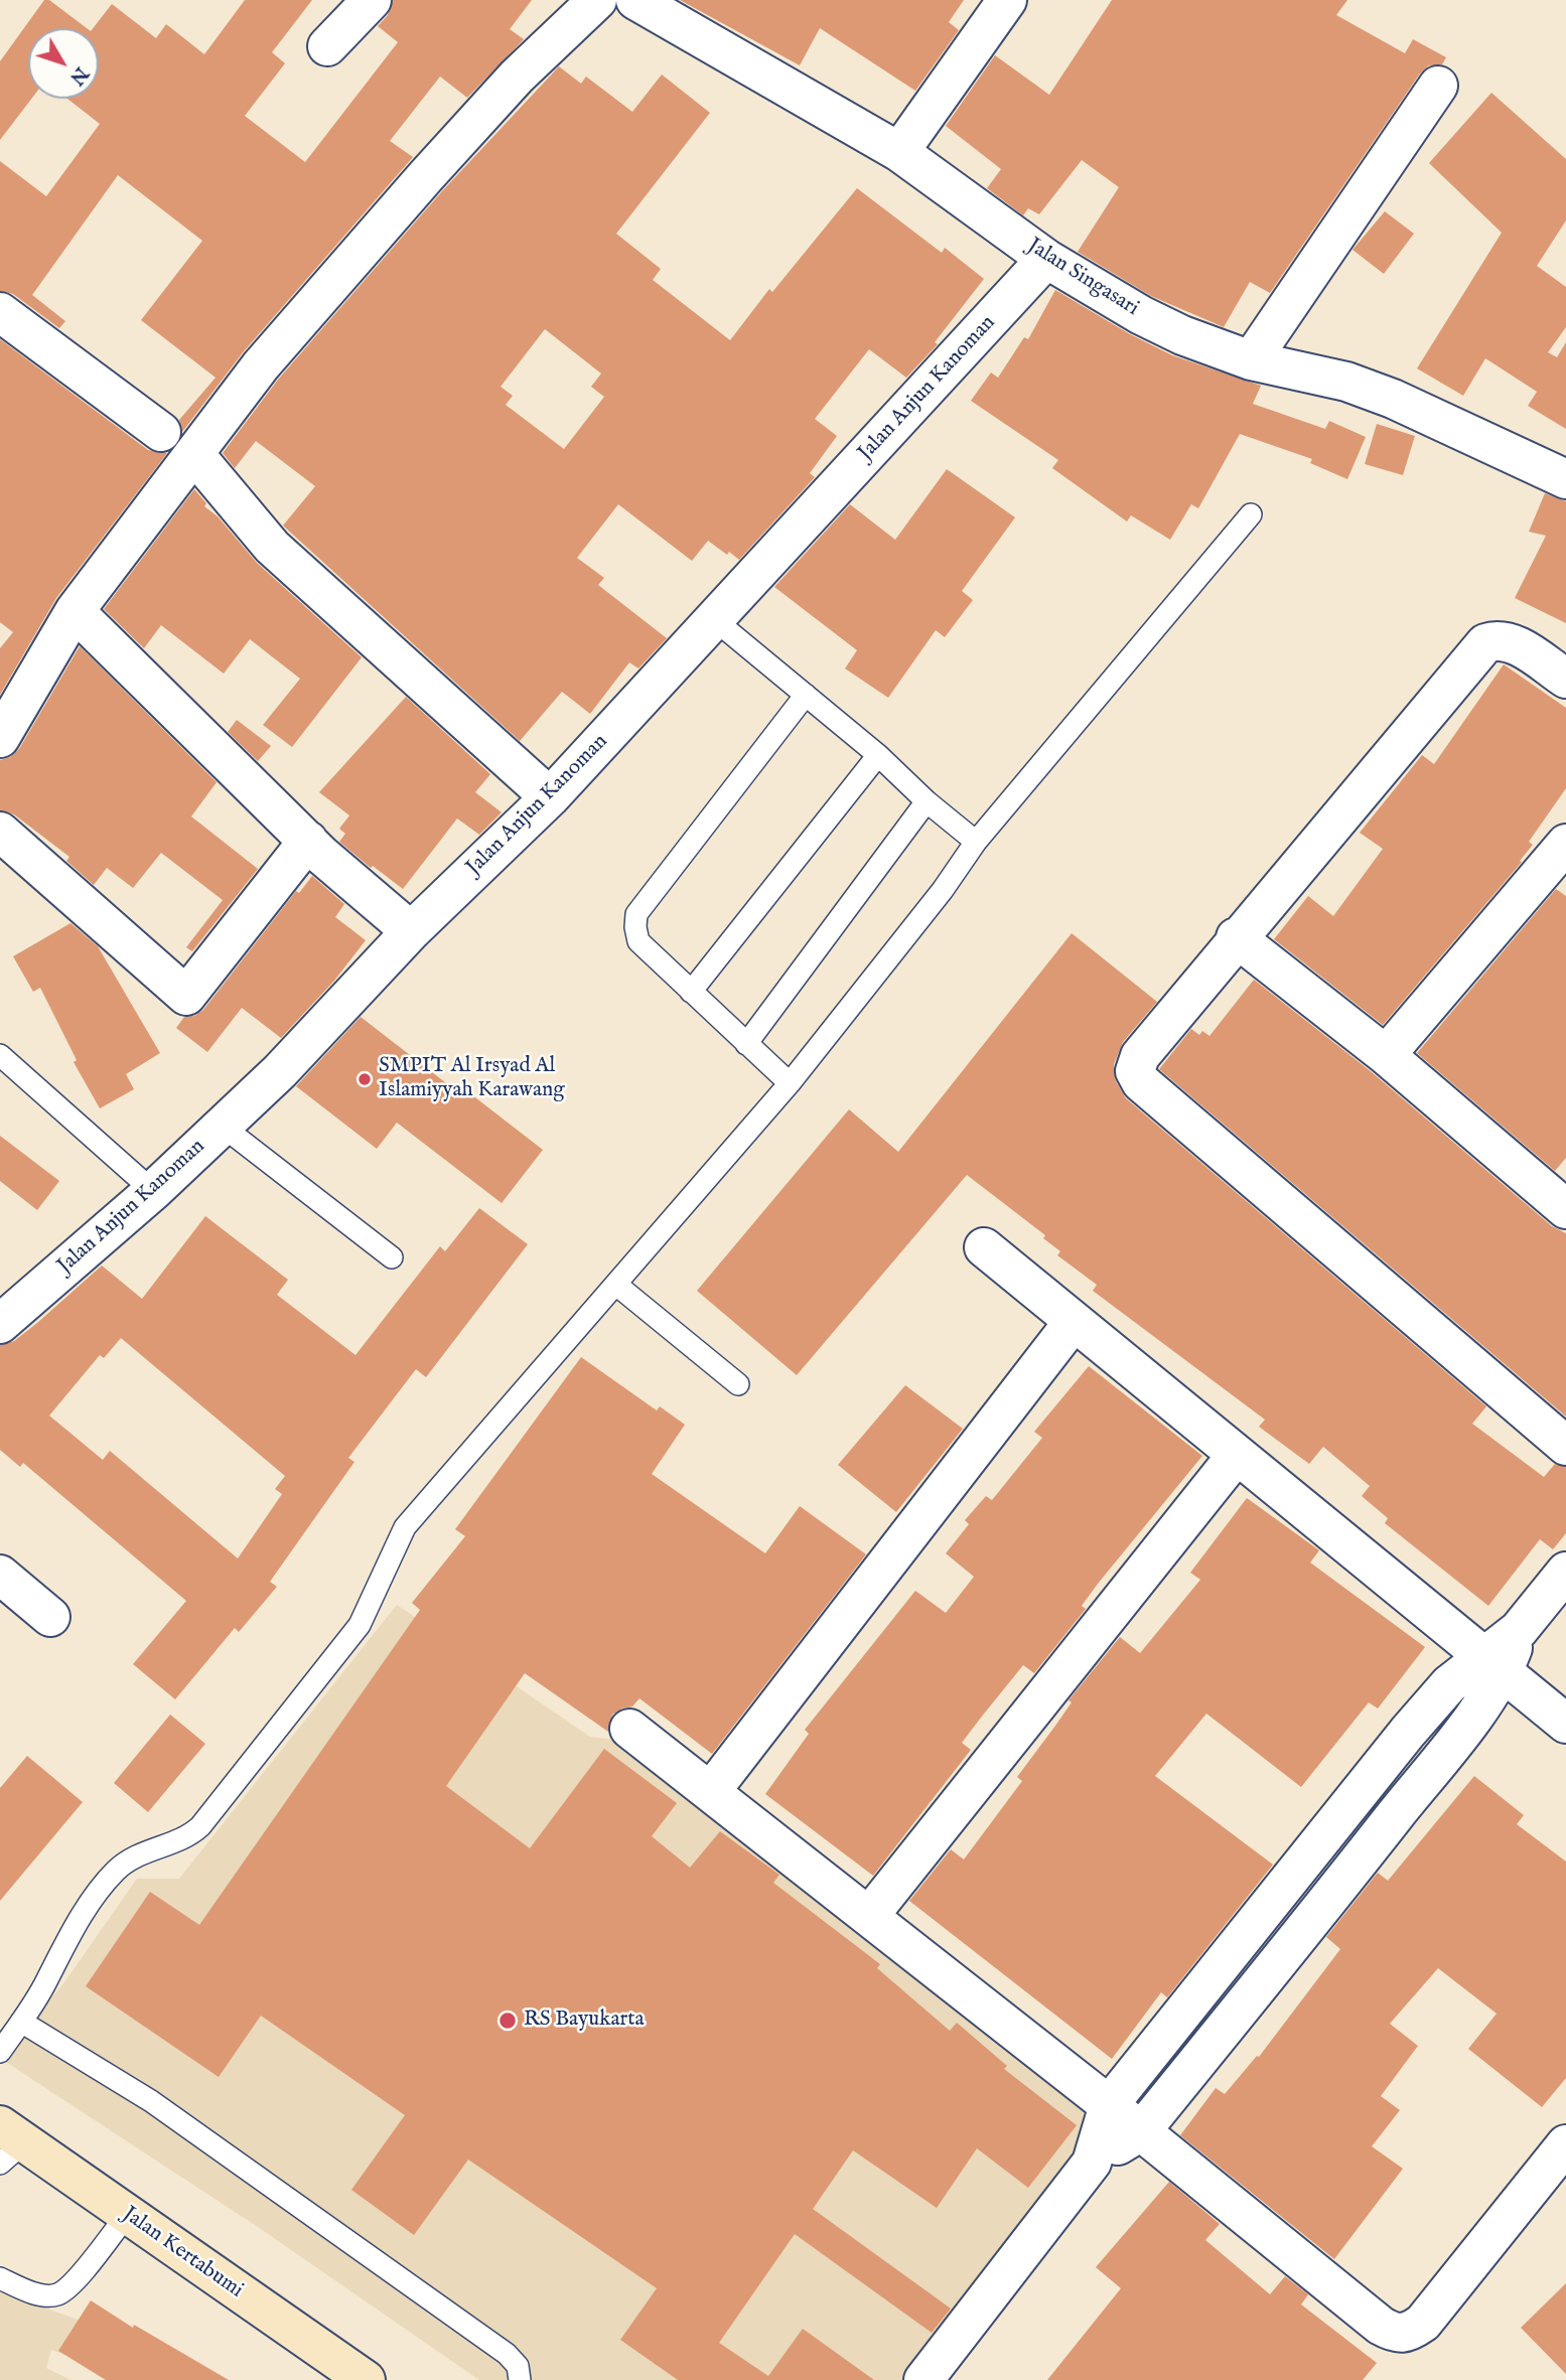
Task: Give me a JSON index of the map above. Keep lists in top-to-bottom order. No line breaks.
{"streets":{"main road":["Jalan Kertabumi"],"street":["Jalan Singasari","Jalan Anjun Kanoman"]},"crossings":[["Jalan Singasari","Jalan Anjun Kanoman"]],"places":["SMPIT Al Irsyad Al Islamiyyah Karawang","RS Bayukarta"],"north":"bottom right"}
